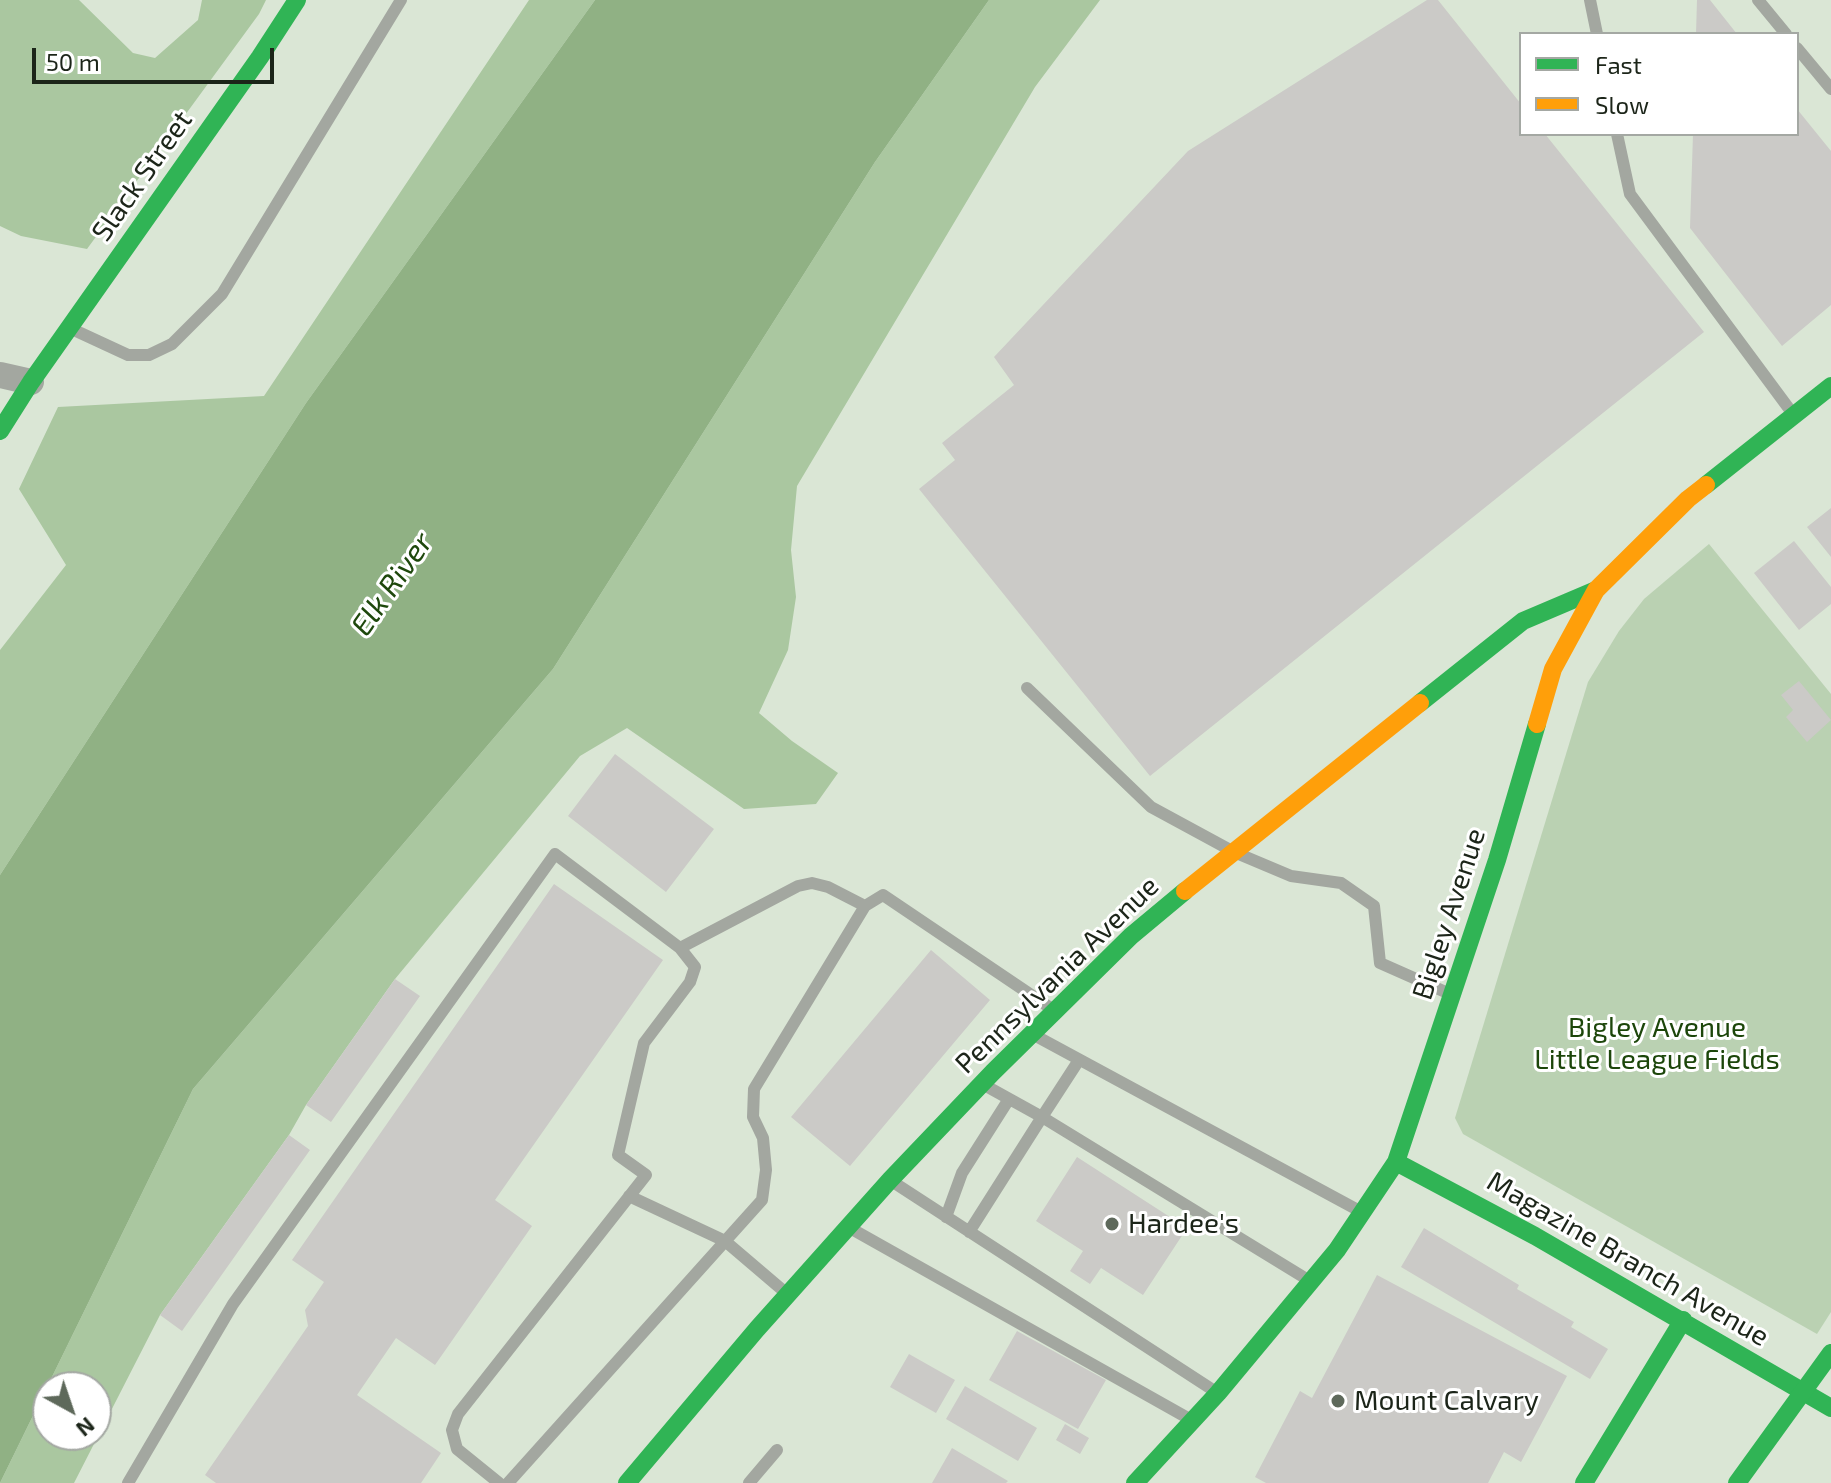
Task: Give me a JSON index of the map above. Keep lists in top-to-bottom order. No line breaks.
{"streets":{"main road":["Slack Street","Bigley Avenue","Pennsylvania Avenue","Magazine Branch Avenue"]},"crossings":[["Bigley Avenue","Pennsylvania Avenue"],["Bigley Avenue","Magazine Branch Avenue"]],"water":["Elk River"],"parks":["Bigley Avenue Little League Fields"],"places":["Hardee's","Mount Calvary"],"legend":["Fast","Slow"],"scale_bar":"50 m","north":"bottom right"}
